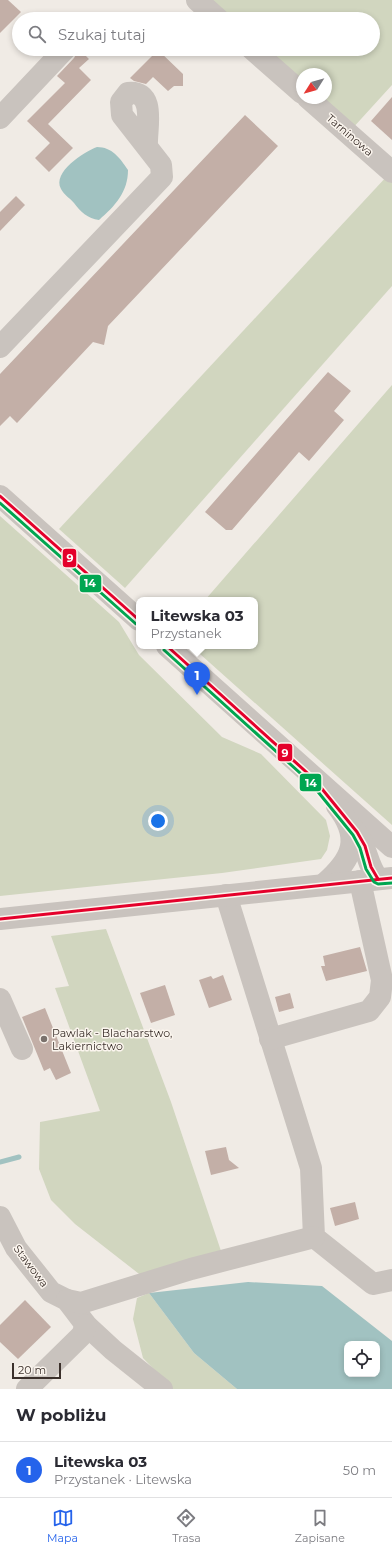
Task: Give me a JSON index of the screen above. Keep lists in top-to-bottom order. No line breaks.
{"streets":{"street":["Tarninowa","Stawowa"]},"places":["Pawlak - Blacharstwo, Lakiernictwo"],"lines":["transit line 9","transit line 14"],"scale_bar":"20 m","north":"bottom left","page":{"search":"Szukaj tutaj","popup":["Litewska 03","Przystanek"],"pins":"1","scale":"20 m","heading":"W pobliżu","list":[{"mark":"1","name":"Litewska 03","note":"Przystanek · Litewska","value":"50 m"}],"nav":["Mapa","Trasa","Zapisane"]}}
